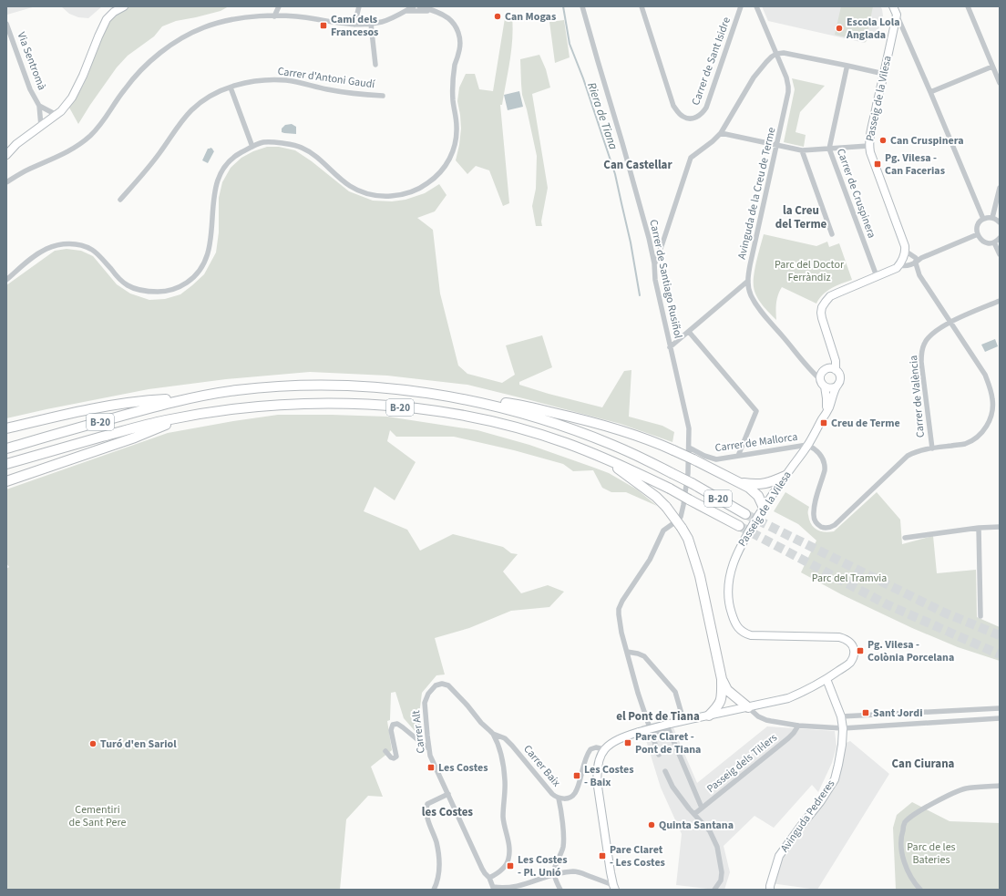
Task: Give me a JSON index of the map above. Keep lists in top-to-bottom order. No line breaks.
{"streets":{"highway":["B-20"],"street":["Via Sentromà","Carrer de Sant Isidre","Carrer d'Antoni Gaudí","Passeig de la Vilesa","Avinguda de la Creu de Terme","Carrer de Cruspinera","Carrer de Santiago Rusiñol","Carrer de València","Carrer de Mallorca","Carrer Alt","Passeig dels Til·lers","Carrer Baix","Avinguda Pedreres"]},"crossings":[["Passeig de la Vilesa","Avinguda de la Creu de Terme"],["Passeig de la Vilesa","B-20"],["Passeig de la Vilesa","Carrer de Mallorca"],["Passeig de la Vilesa","Avinguda Pedreres"],["Carrer de Santiago Rusiñol","Carrer de Mallorca"],["Carrer Alt","Carrer Baix"]],"districts":["Can Castellar","la Creu del Terme","el Pont de Tiana","Can Ciurana","les Costes"],"water":["Riera de Tiana"],"parks":["Parc del Doctor Ferràndiz","Parc del Tramvia","Cementiri de Sant Pere","Parc de les Bateries"],"places":{"other":["Can Mogas","Escola Lola Anglada","Can Cruspinera","Turó d'en Sariol","Quinta Santana"],"transit":["Camí dels Francesos","Pg. Vilesa - Can Facerias","Creu de Terme","Pg. Vilesa - Colònia Porcelana","Sant Jordi","Pare Claret - Pont de Tiana","Les Costes","Les Costes - Baix","Pare Claret - Les Costes","Les Costes - Pl. Unió"]}}
